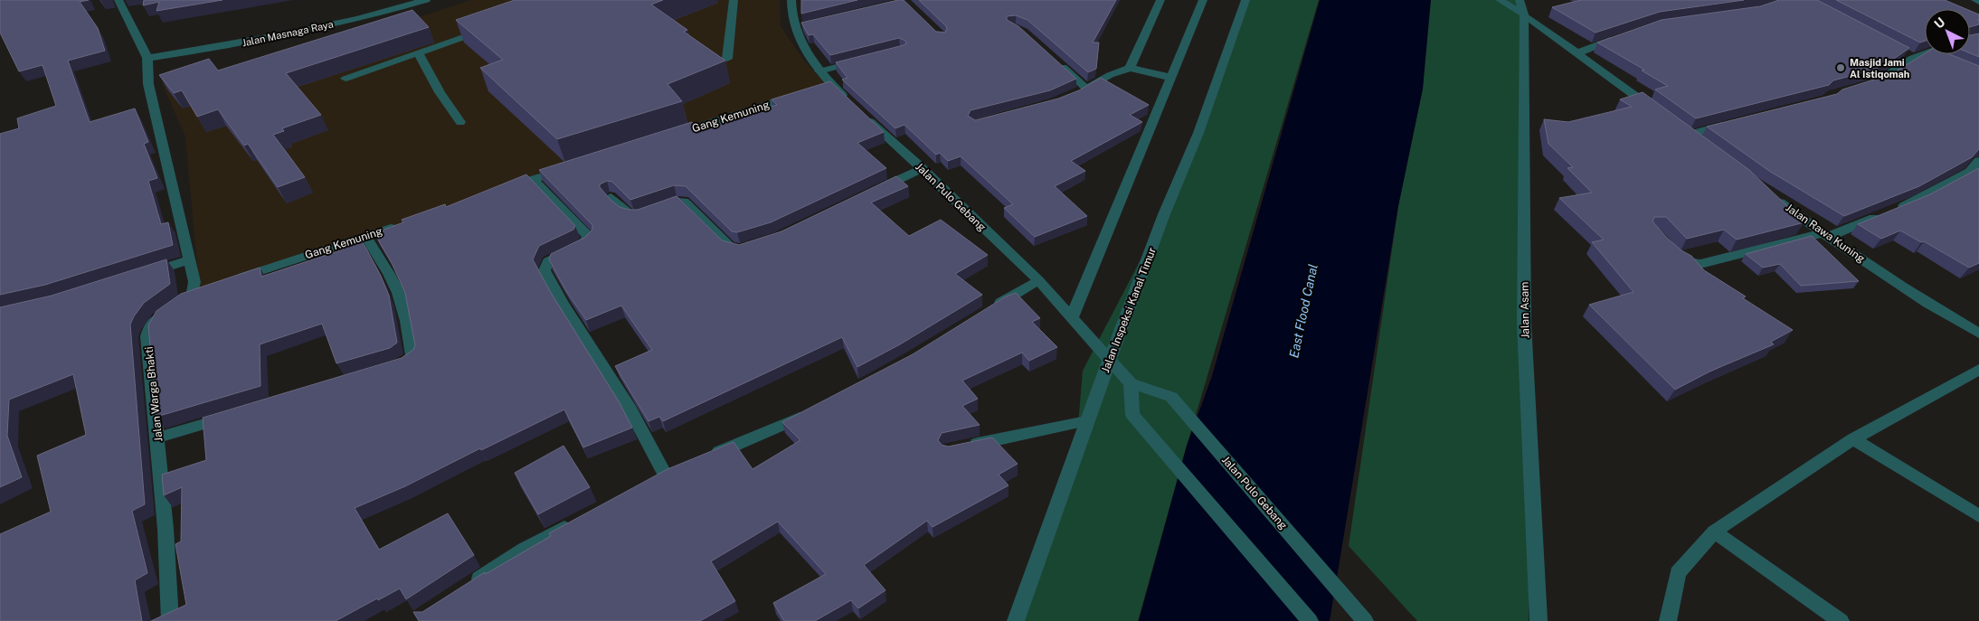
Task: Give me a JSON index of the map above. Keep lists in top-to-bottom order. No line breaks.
{"streets":{"street":["Jalan Masnaga Raya","Gang Kemuning","Jalan Pulo Gebang","Jalan Rawa Kuning","Jalan Inspeksi Kanal Timur","Jalan Asam","Jalan Warga Bhakti"]},"crossings":[["Jalan Pulo Gebang","Jalan Inspeksi Kanal Timur"]],"water":["East Flood Canal"],"places":["Masjid Jami Al Istiqomah"],"north":"top left"}
